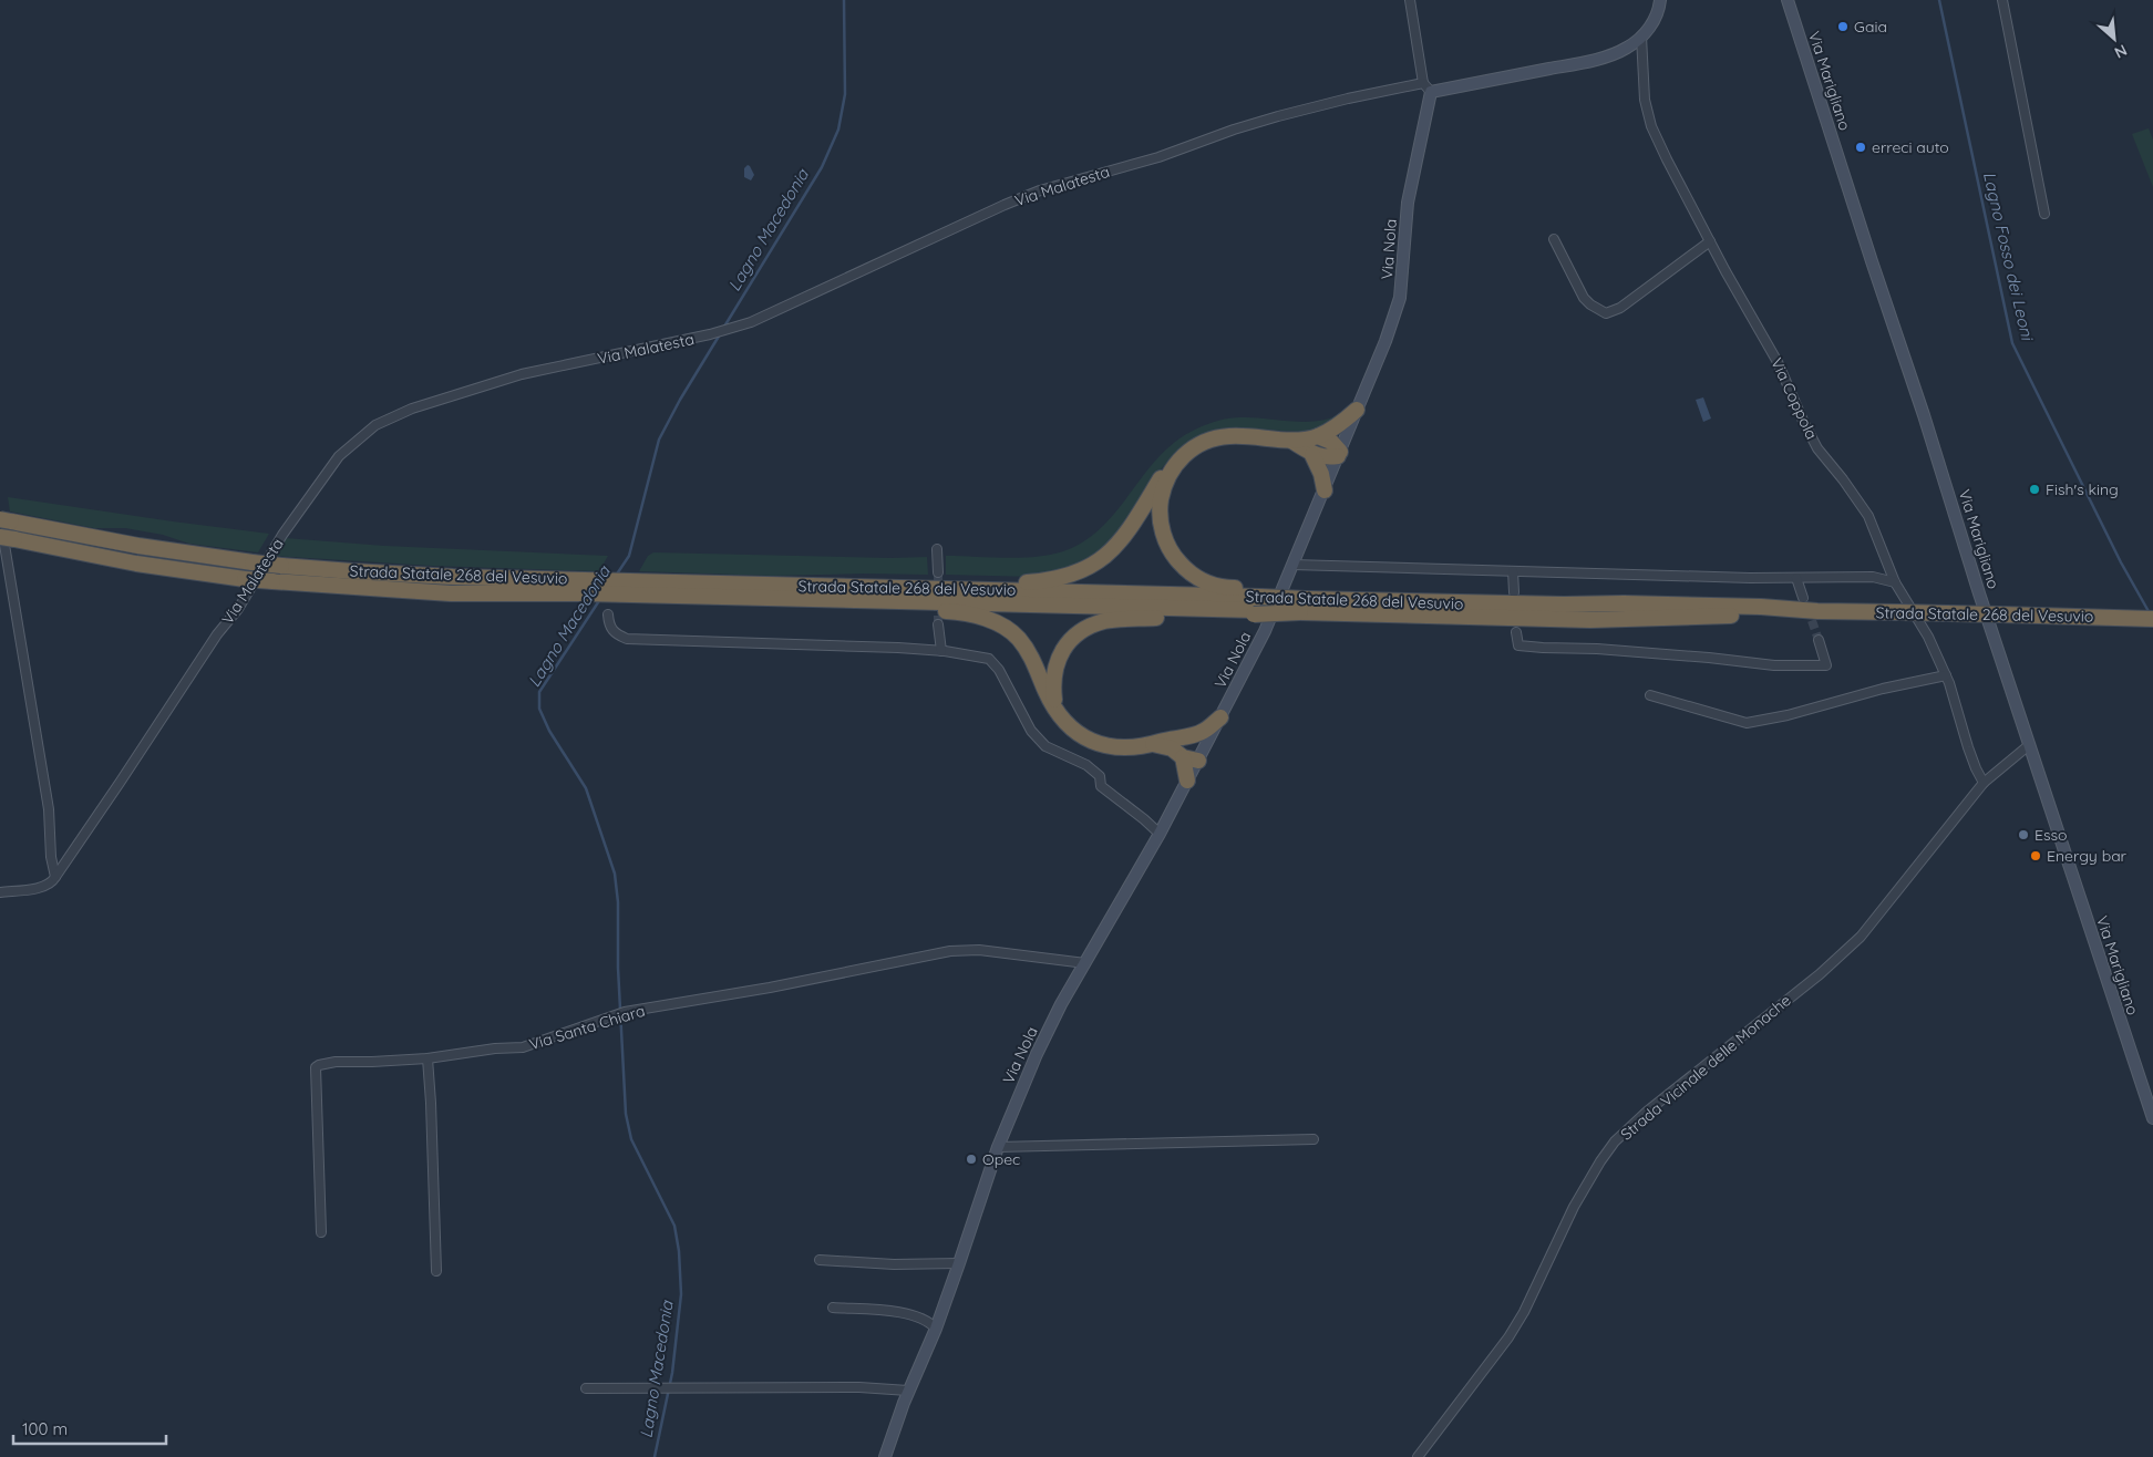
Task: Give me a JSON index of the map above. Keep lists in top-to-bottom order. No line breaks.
{"streets":{"highway":["Strada Statale 268 del Vesuvio"],"street":["Via Marigliano","Via Malatesta","Via Nola","Via Coppola","Via Santa Chiara","Strada Vicinale delle Monache"]},"crossings":[["Via Marigliano","Strada Vicinale delle Monache"],["Via Nola","Via Santa Chiara"],["Via Coppola","Strada Vicinale delle Monache"]],"water":["Lagno Macedonia","Lagno Fosso dei Leoni"],"places":["Gaia","erreci auto","Fish's king","Esso","Energy bar","Opec"],"scale_bar":"100 m","north":"bottom right"}
